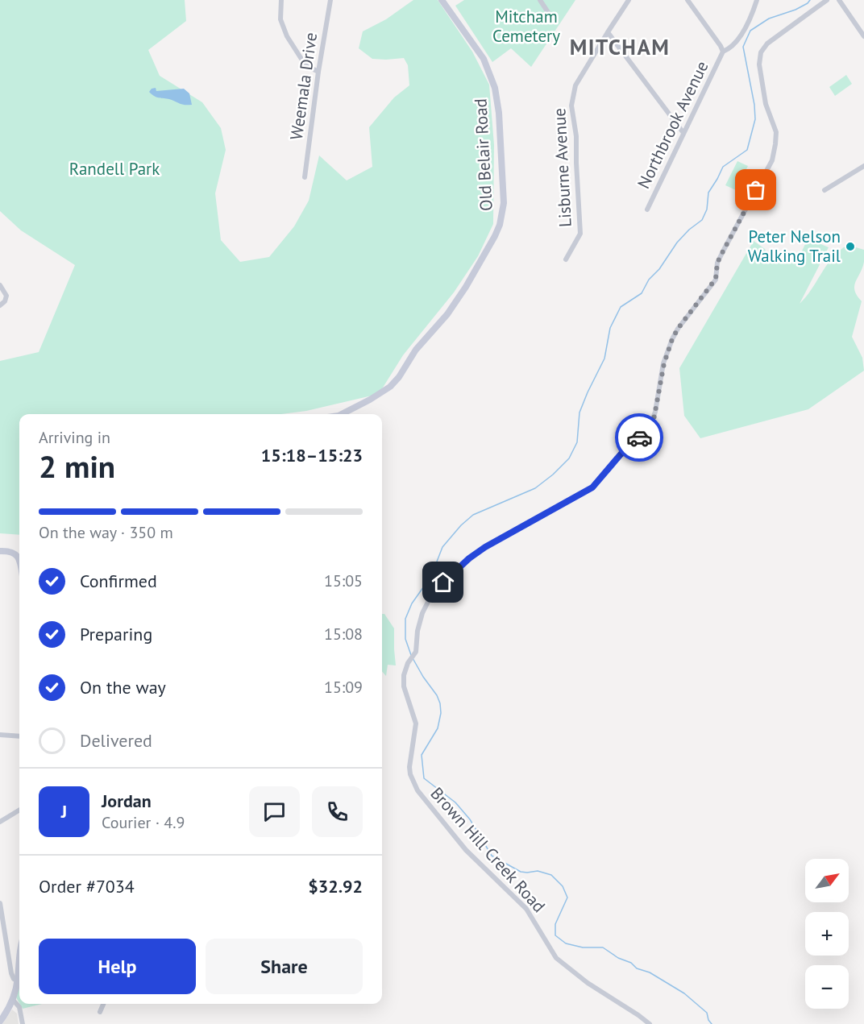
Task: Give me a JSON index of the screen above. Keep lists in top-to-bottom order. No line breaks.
{"streets":{"main road":["Old Belair Road"],"street":["Weemala Drive","Northbrook Avenue","Lisburne Avenue","Brown Hill Creek Road"]},"districts":["MITCHAM"],"parks":["Mitcham Cemetery","Randell Park"],"places":["Peter Nelson Walking Trail"],"north":"top right","page":{"heading":["2 min","Arriving in","15:18–15:23"],"panel":["Jordan","Courier · 4.9","Order #7034","$32.92"],"bar":"On the way · 350 m","list":[["Confirmed","15:05"],["Preparing","15:08"],["On the way","15:09"],"Delivered"],"round":"J","map_buttons":["+","−"],"buttons":["Help","Share"]}}
